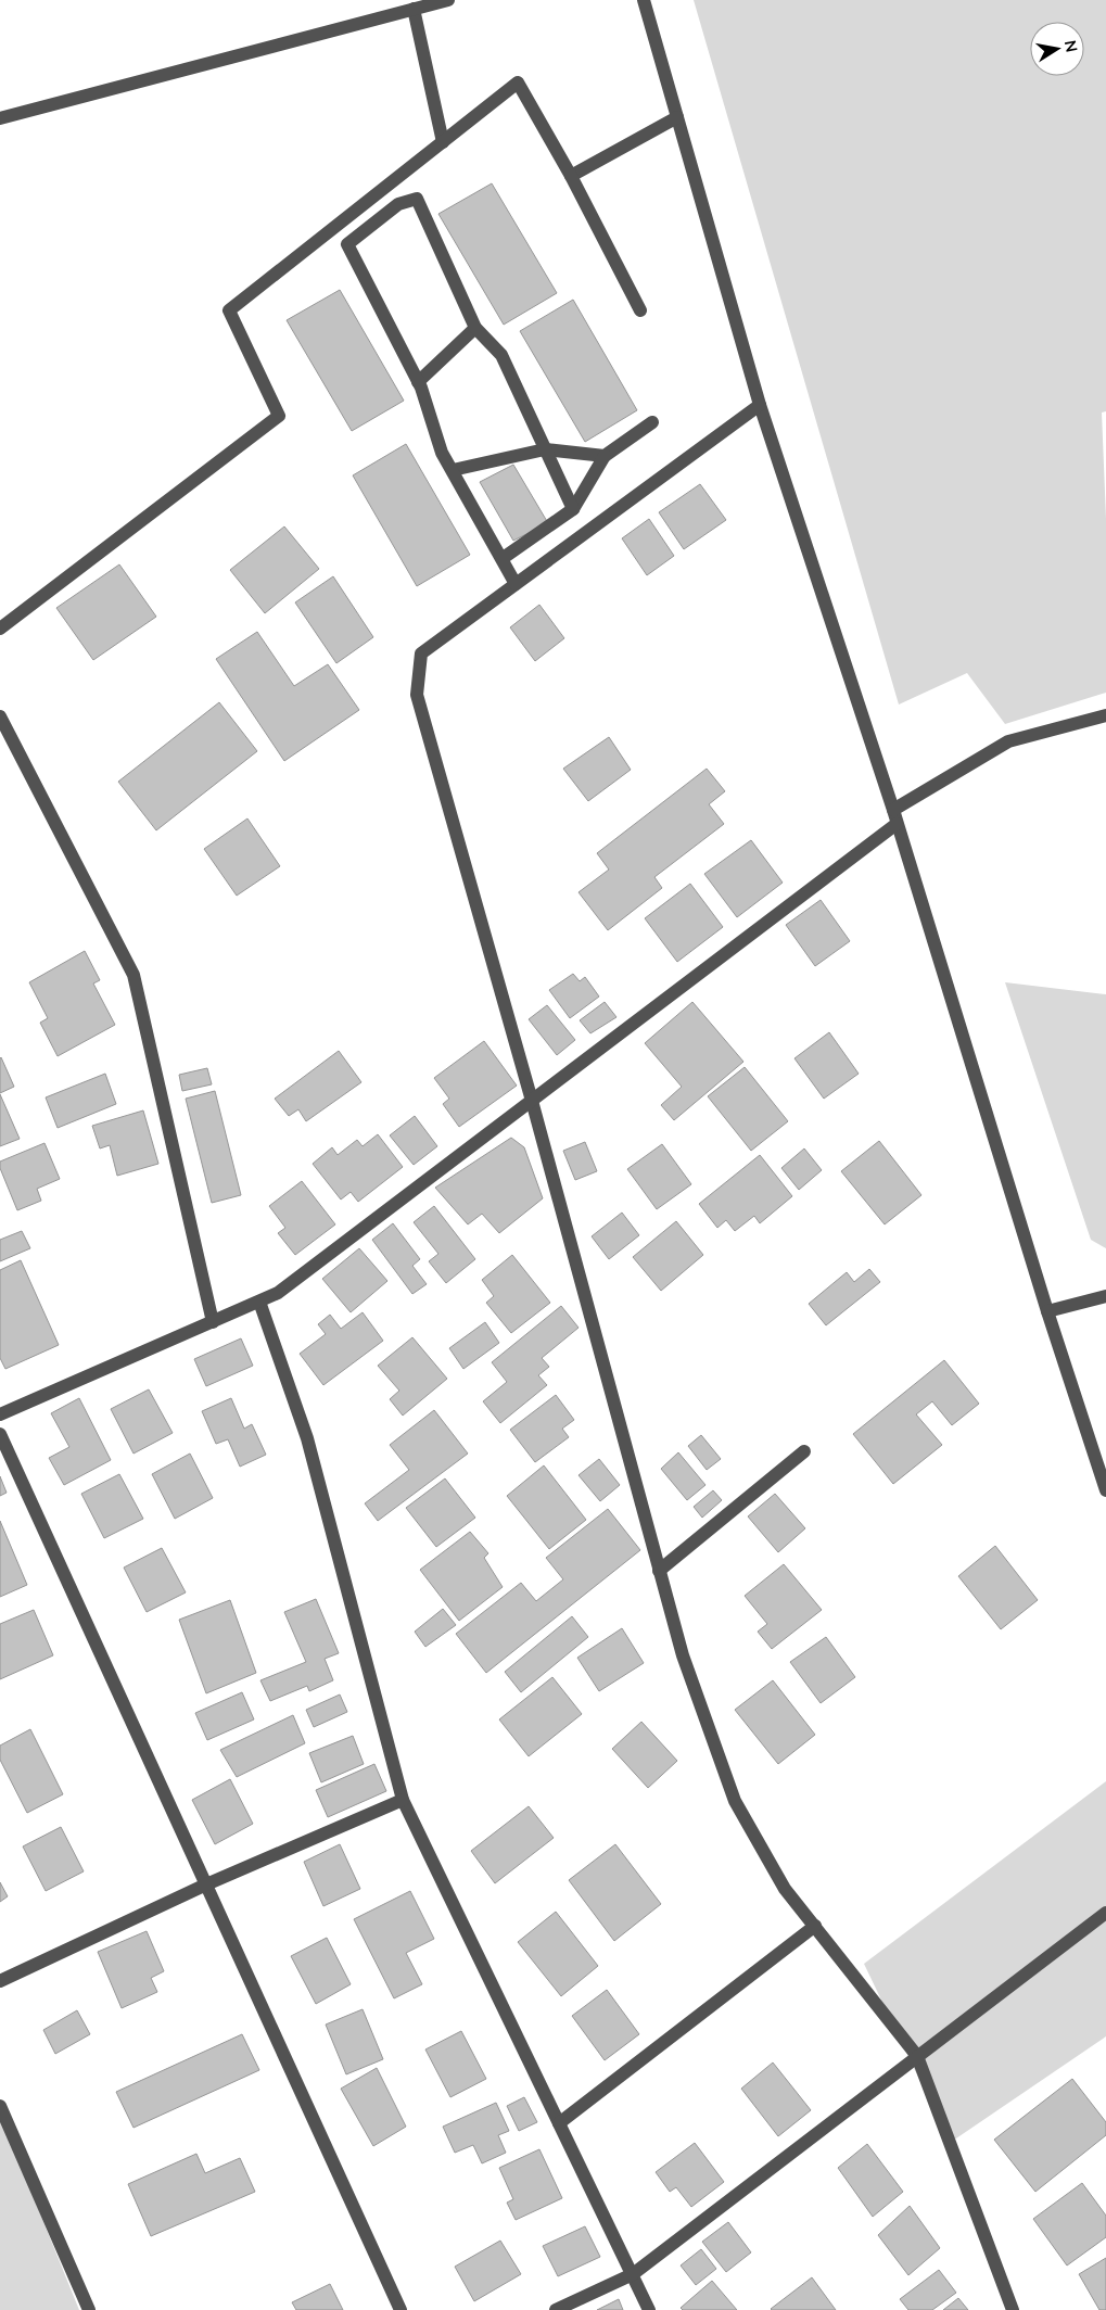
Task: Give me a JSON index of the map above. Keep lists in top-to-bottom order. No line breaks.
{"north":"right"}
